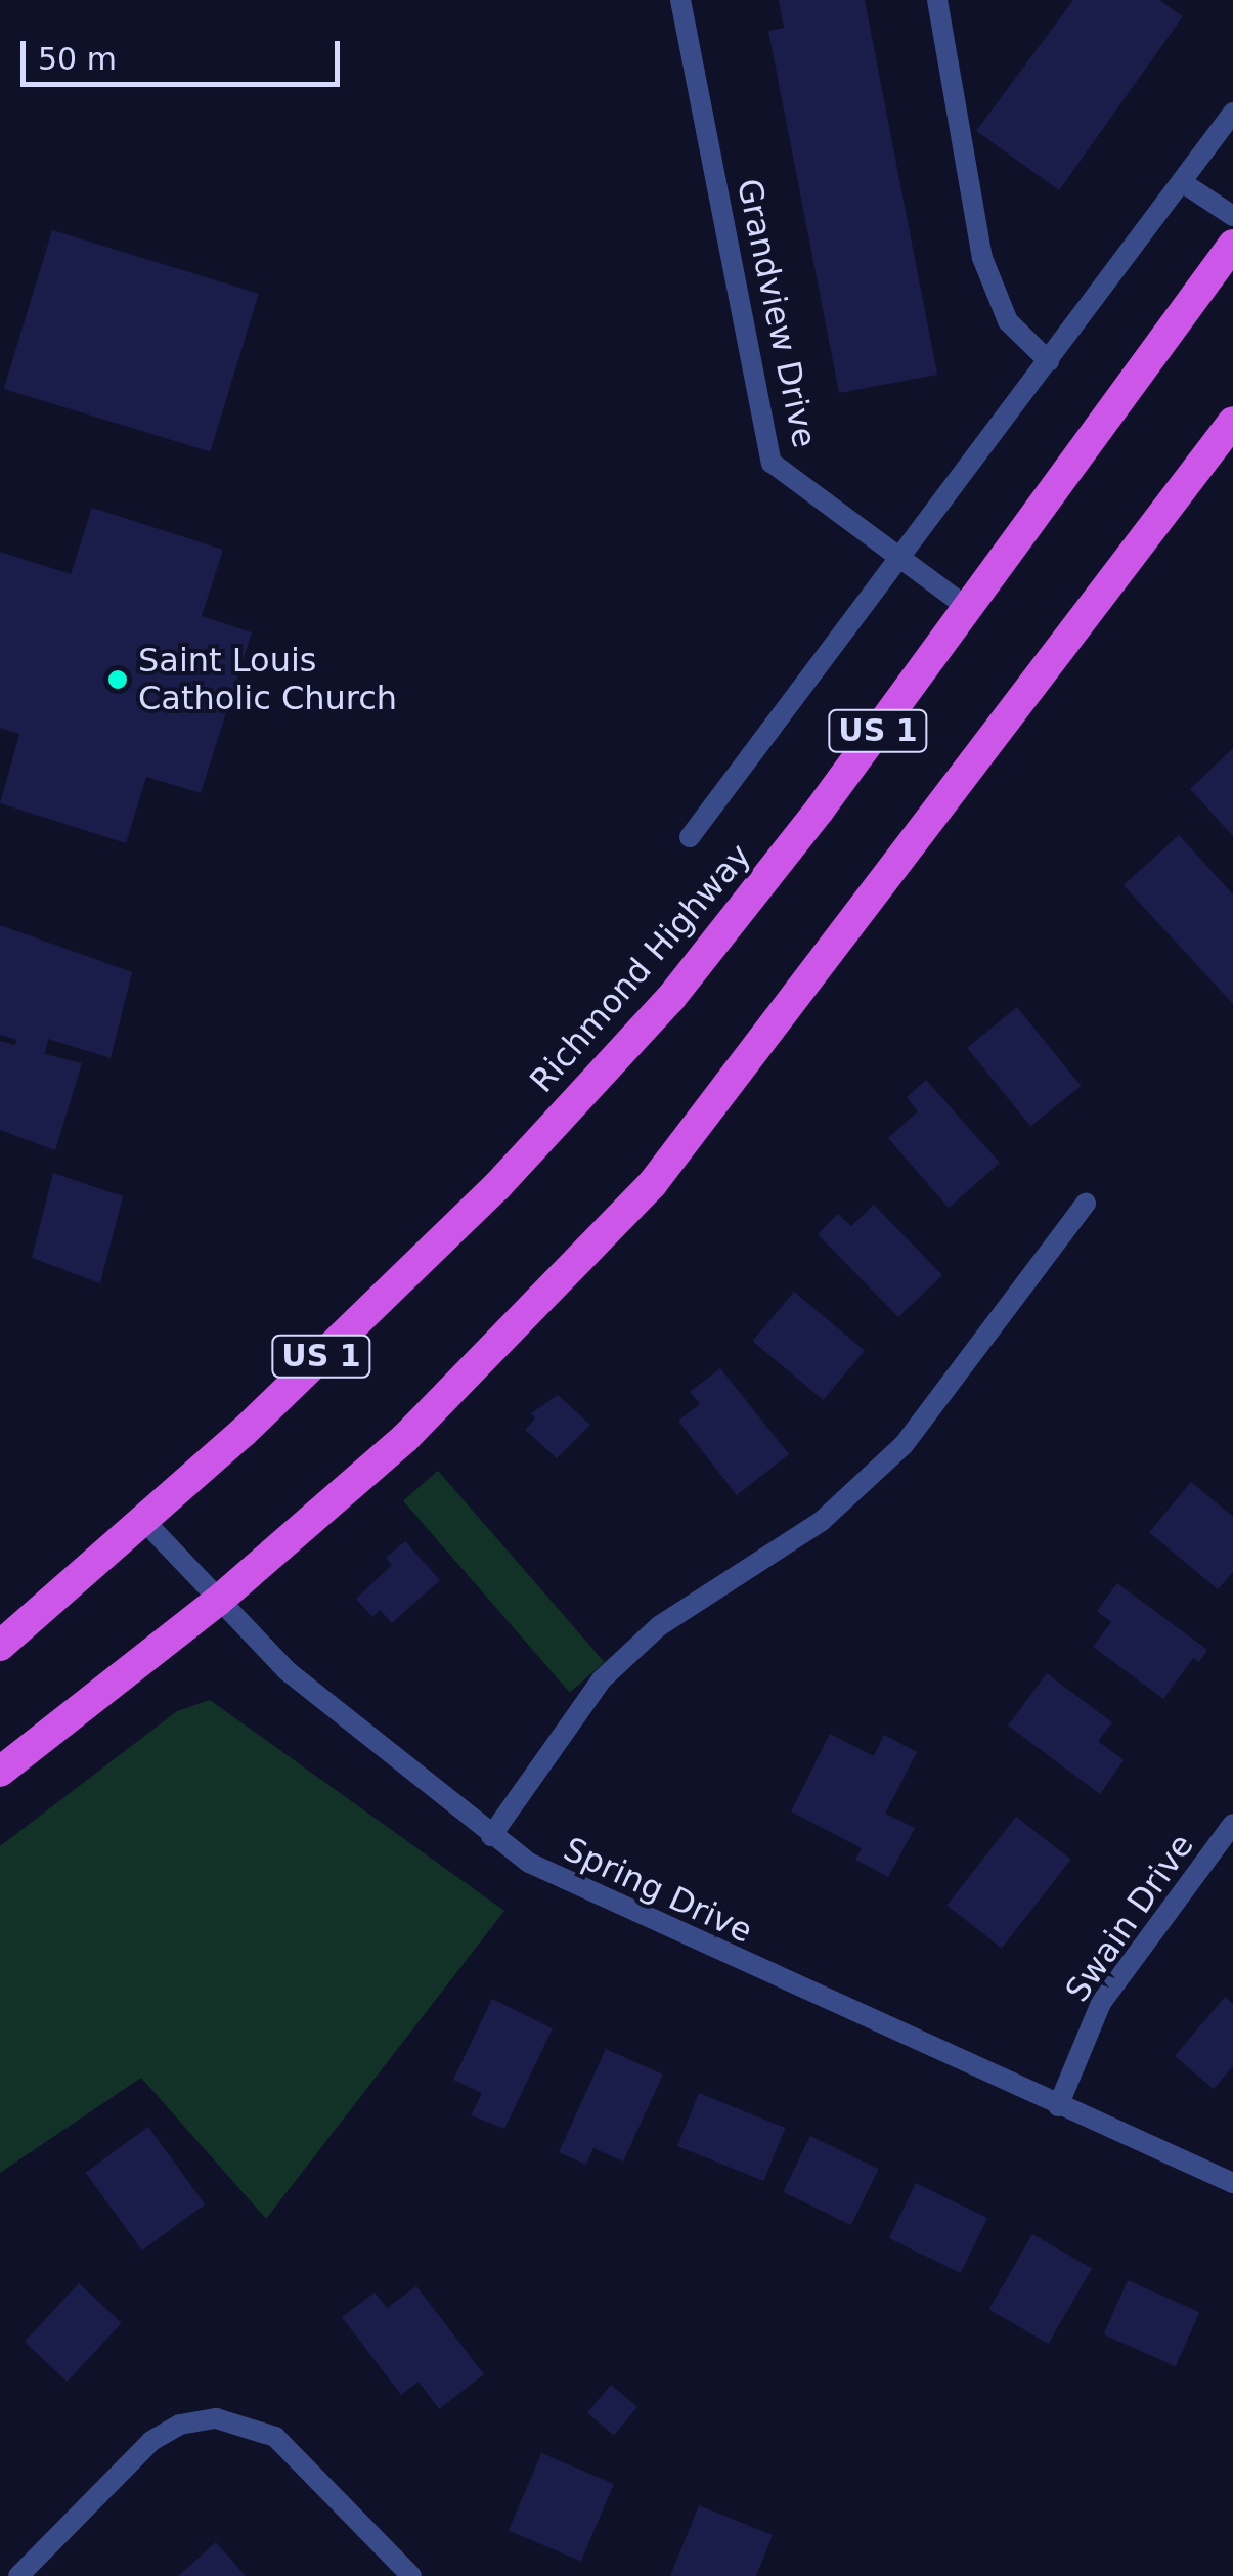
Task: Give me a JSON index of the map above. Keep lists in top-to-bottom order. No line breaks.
{"streets":{"highway":["US 1","Richmond Highway"],"street":["Grandview Drive","Spring Drive","Swain Drive"]},"crossings":[["Grandview Drive","Richmond Highway"],["US 1","Spring Drive"],["Richmond Highway","Spring Drive"],["Spring Drive","Swain Drive"]],"places":["Saint Louis Catholic Church"],"scale_bar":"50 m"}
